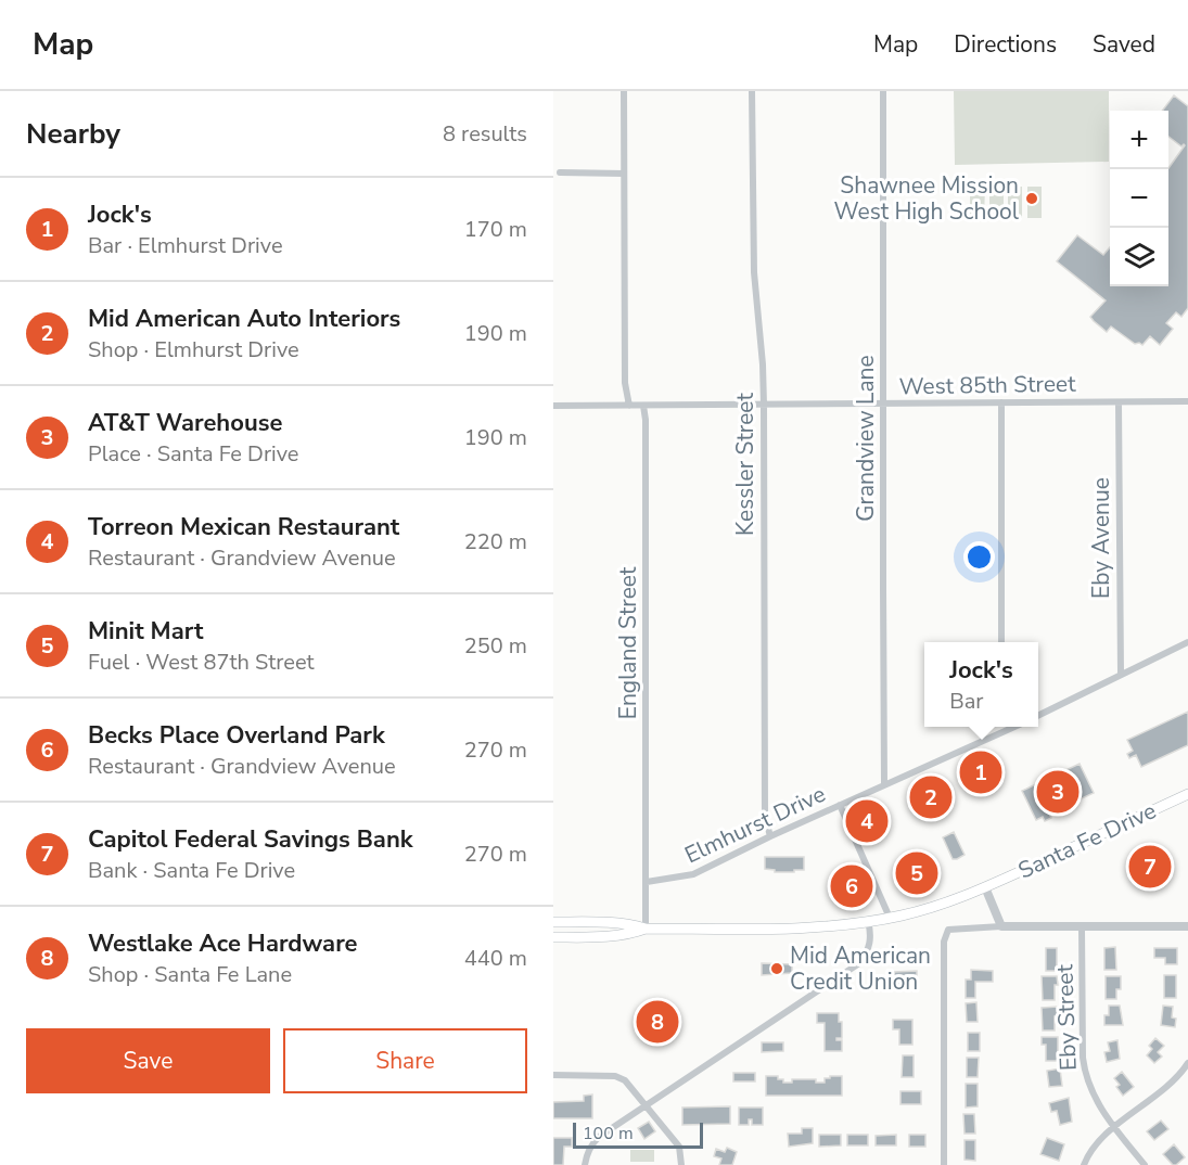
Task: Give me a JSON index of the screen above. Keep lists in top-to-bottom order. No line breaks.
{"streets":{"main road":["Santa Fe Drive"],"street":["West 85th Street","Grandview Lane","Kessler Street","Eby Avenue","England Street","Elmhurst Drive","Eby Street"]},"crossings":[["West 85th Street","Grandview Lane"],["West 85th Street","Kessler Street"],["West 85th Street","Eby Avenue"],["West 85th Street","England Street"],["Grandview Lane","Elmhurst Drive"],["Kessler Street","Elmhurst Drive"],["England Street","Elmhurst Drive"]],"places":["Shawnee Mission West High School","Mid American Credit Union"],"scale_bar":"100 m","page":{"header":"Map","nav":["Map","Directions","Saved"],"heading":["Nearby","8 results"],"map_buttons":["+","−"],"list":[{"mark":"1","name":"Jock's","note":"Bar · Elmhurst Drive","value":"170 m"},{"mark":"2","name":"Mid American Auto Interiors","note":"Shop · Elmhurst Drive","value":"190 m"},{"mark":"3","name":"AT&T Warehouse","note":"Place · Santa Fe Drive","value":"190 m"},{"mark":"4","name":"Torreon Mexican Restaurant","note":"Restaurant · Grandview Avenue","value":"220 m"},{"mark":"5","name":"Minit Mart","note":"Fuel · West 87th Street","value":"250 m"},{"mark":"6","name":"Becks Place Overland Park","note":"Restaurant · Grandview Avenue","value":"270 m"},{"mark":"7","name":"Capitol Federal Savings Bank","note":"Bank · Santa Fe Drive","value":"270 m"},{"mark":"8","name":"Westlake Ace Hardware","note":"Shop · Santa Fe Lane","value":"440 m"}],"popup":["Jock's","Bar"],"pins":["1","3","2","4","7","5","6","8"],"buttons":["Save","Share"],"scale":"100 m"}}
